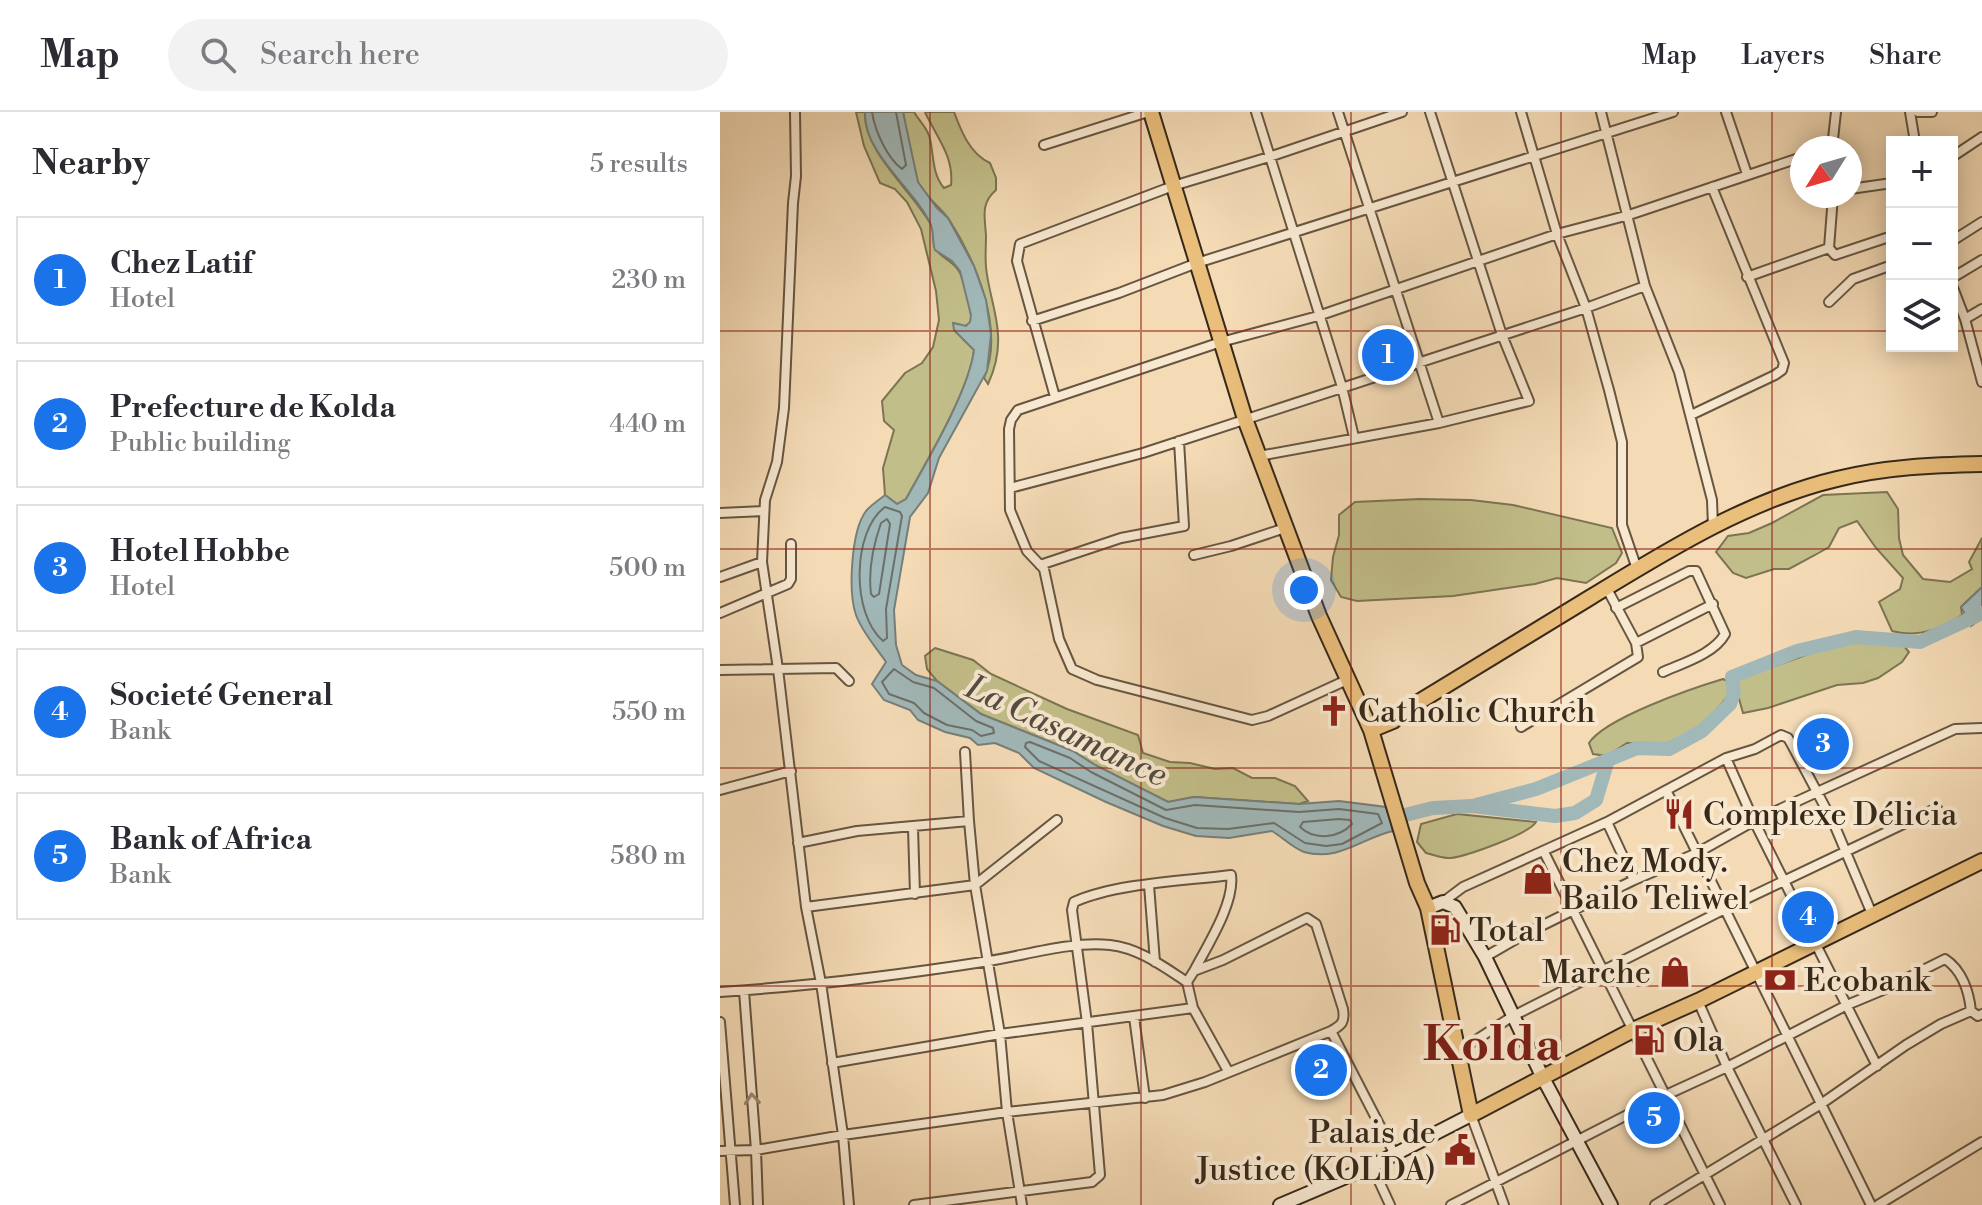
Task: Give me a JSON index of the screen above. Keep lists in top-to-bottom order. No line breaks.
{"districts":["Kolda"],"water":["La Casamance"],"places":{"church":["Catholic Church"],"restaurant":["Complexe Délicia"],"shop":["Chez Mody. Bailo Teliwel","Marche"],"fuel station":["Total","Ola"],"bank":["Ecobank"],"public building":["Palais de Justice (KOLDA)"]},"north":"bottom left","page":{"header":"Map","search":"Search here","nav":["Map","Layers","Share"],"heading":["Nearby","5 results"],"map_buttons":["+","−"],"list":[{"mark":"1","name":"Chez Latif","note":"Hotel","value":"230 m"},{"mark":"2","name":"Prefecture de Kolda","note":"Public building","value":"440 m"},{"mark":"3","name":"Hotel Hobbe","note":"Hotel","value":"500 m"},{"mark":"4","name":"Societé General","note":"Bank","value":"550 m"},{"mark":"5","name":"Bank of Africa","note":"Bank","value":"580 m"}],"pins":["1","3","4","2","5"]}}
